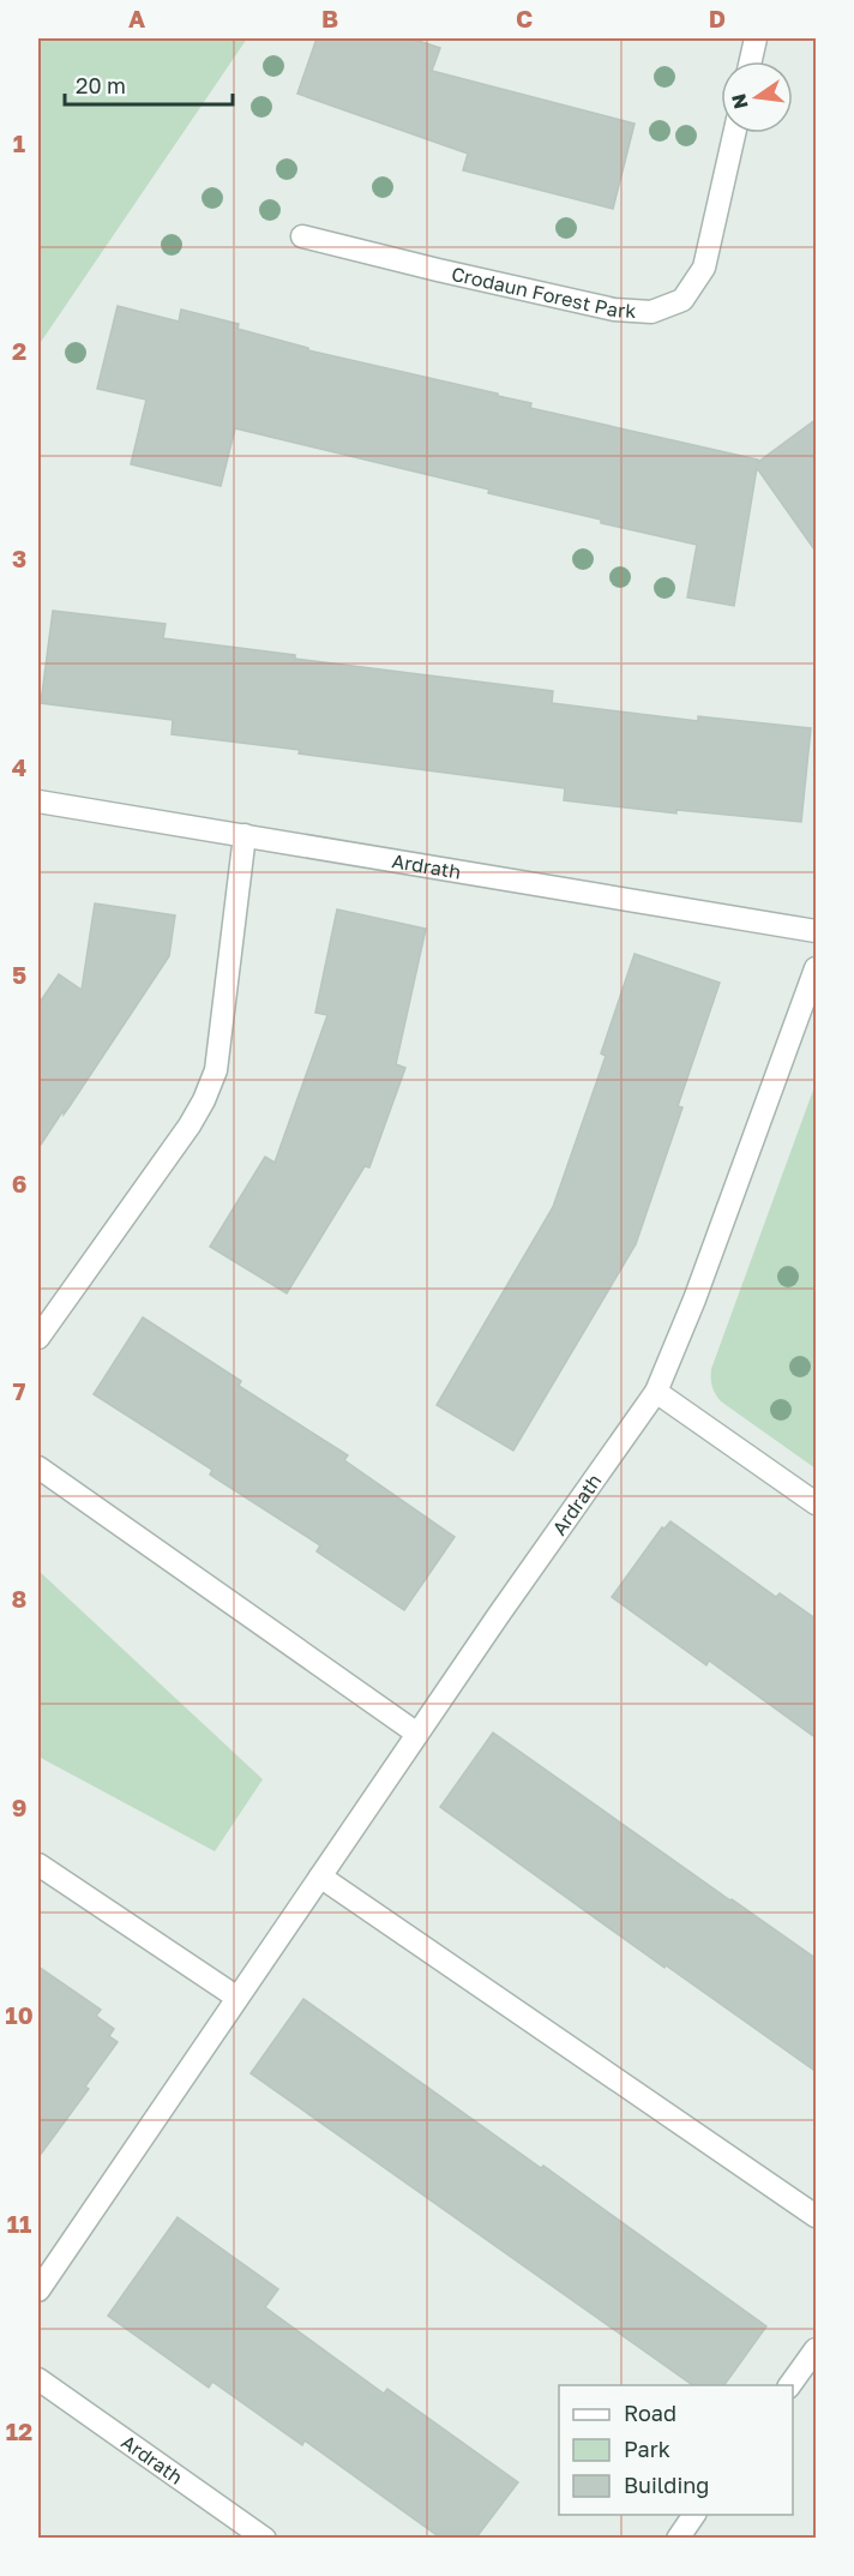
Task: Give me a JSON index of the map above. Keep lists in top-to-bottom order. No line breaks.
{"streets":{"street":["Crodaun Forest Park","Ardrath"]},"legend":["Road","Park","Building"],"scale_bar":"20 m","north":"left","grid":{"columns":["A","B","C","D"],"rows":["1","2","3","4","5","6","7","8","9","10","11","12"]}}
